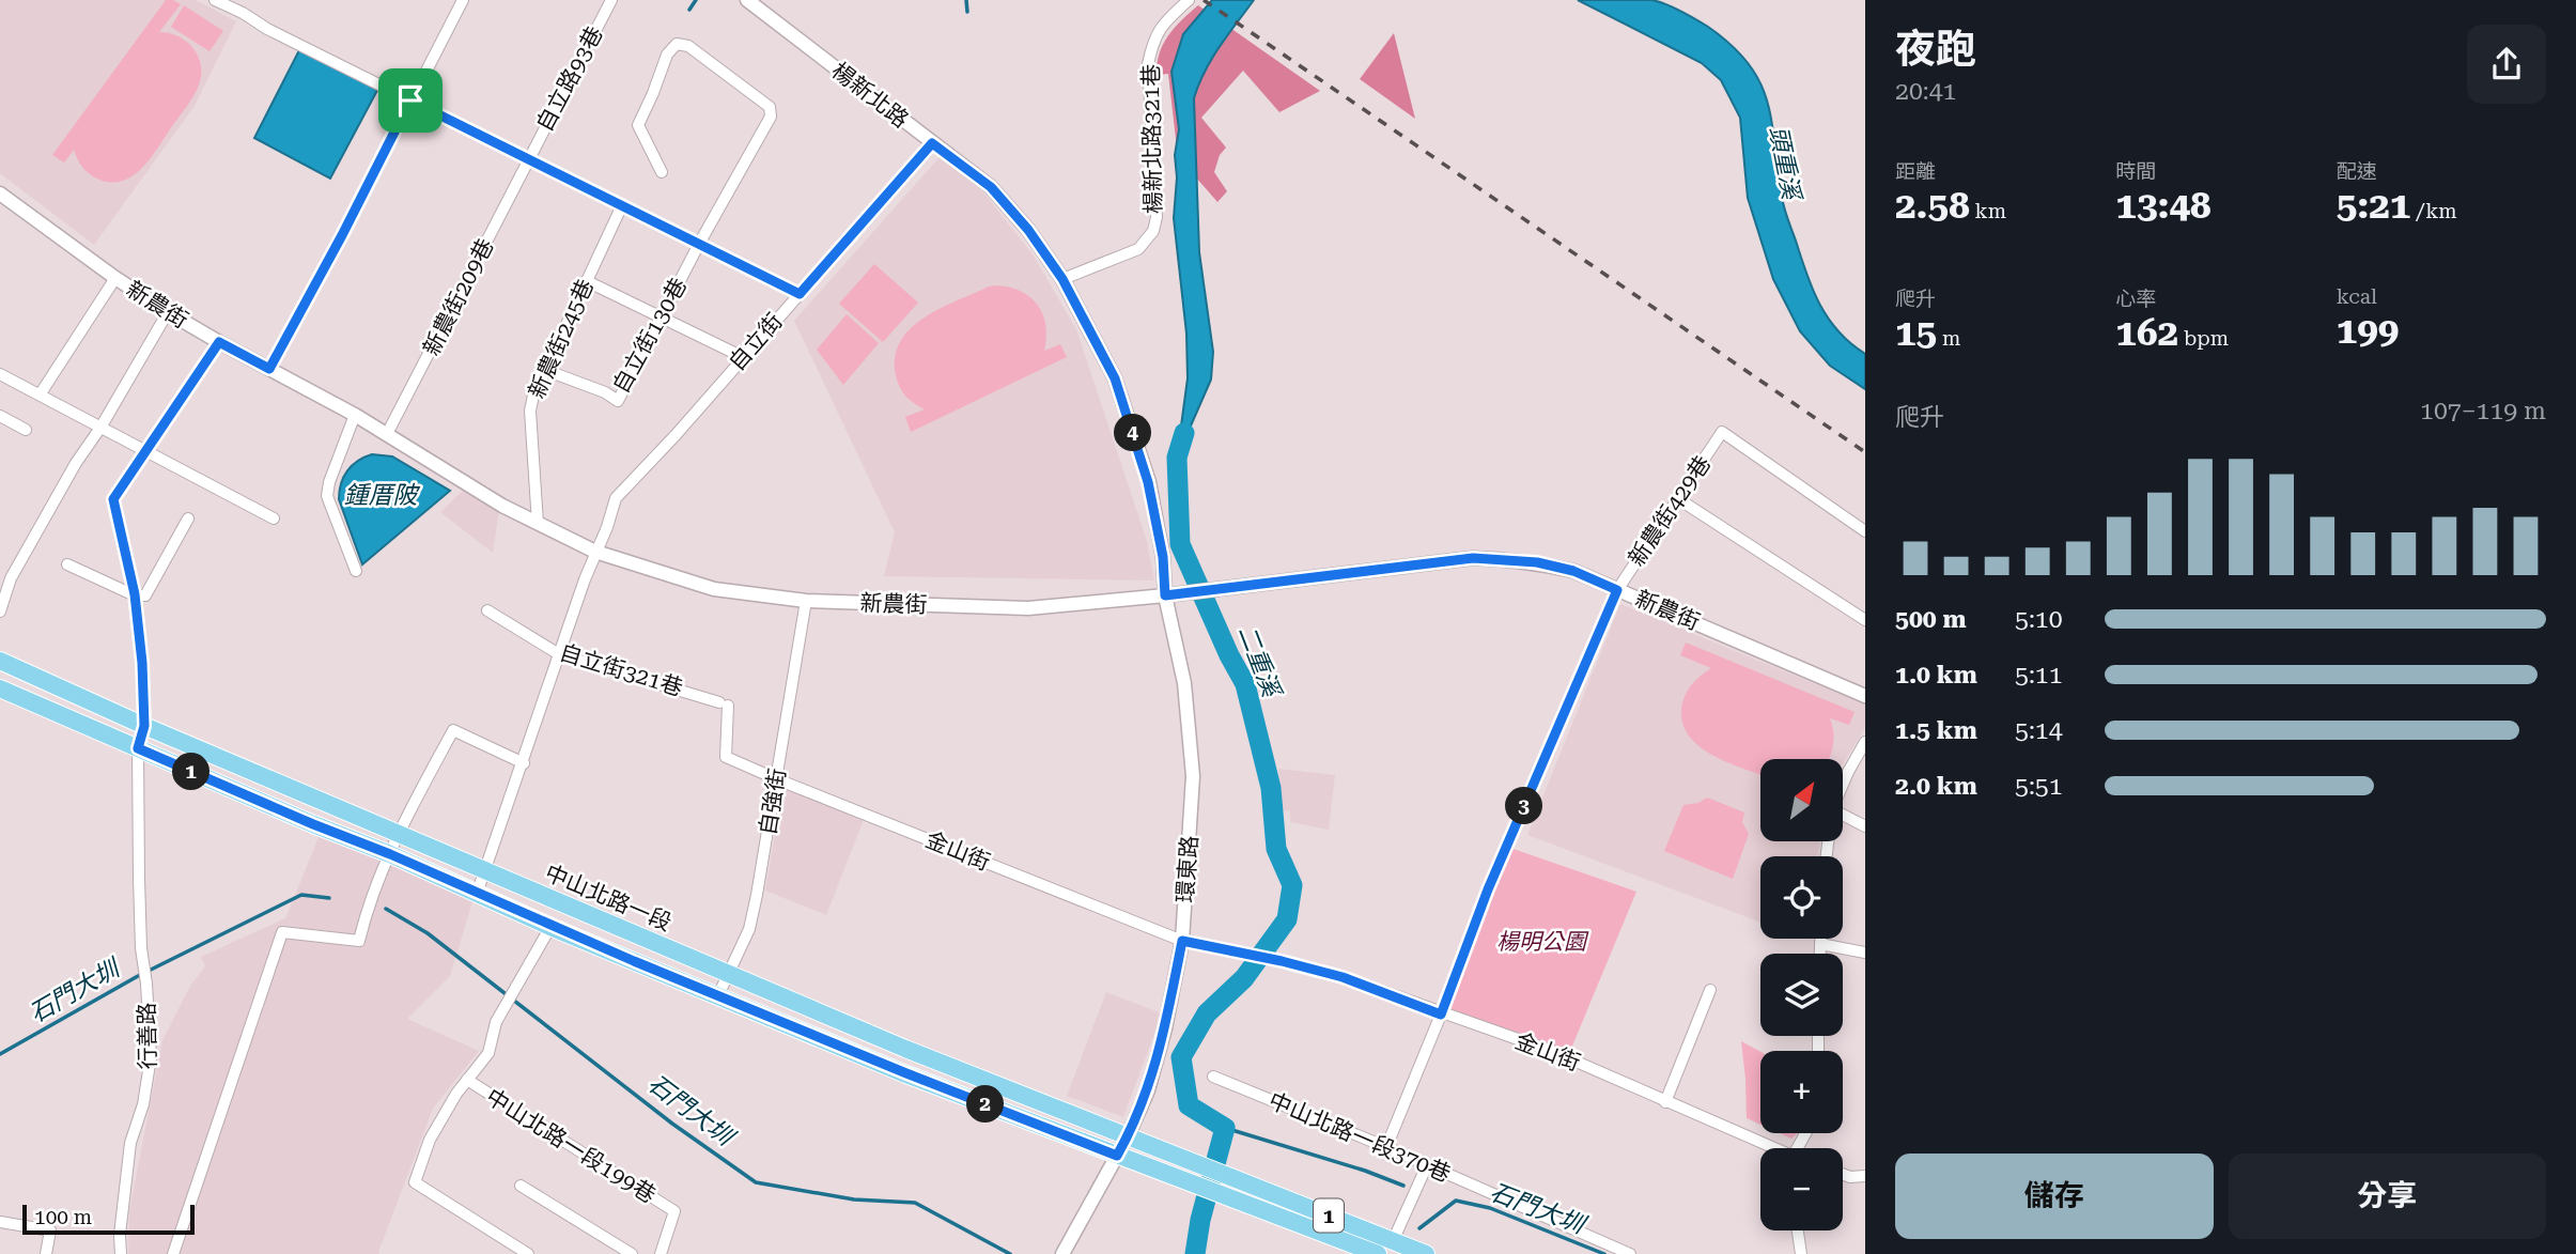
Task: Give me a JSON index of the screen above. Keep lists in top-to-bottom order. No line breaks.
{"streets":{"main road":["中山北路一段","1"],"street":["自立路93巷","楊新北路","楊新北路321巷","新農街209巷","新農街","自立街130巷","新農街245巷","自立街","新農街429巷","自立街321巷","自強街","金山街","環東路","行善路","中山北路一段370巷","中山北路一段199巷"]},"crossings":[["自立路93巷","新農街209巷"],["自立路93巷","自立街"],["楊新北路","楊新北路321巷"],["楊新北路","新農街"],["楊新北路","環東路"],["新農街209巷","新農街"],["新農街209巷","自立街"],["新農街","新農街245巷"],["新農街","自立街"],["新農街","新農街429巷"],["新農街","自強街"],["新農街","環東路"],["自立街130巷","新農街245巷"],["自立街130巷","自立街"],["新農街245巷","自立街"],["自立街","自立街321巷"],["自立街","中山北路一段"],["自立街","1"],["新農街429巷","金山街"],["新農街429巷","中山北路一段370巷"],["自立街321巷","金山街"],["自強街","金山街"],["自強街","中山北路一段"],["自強街","1"],["金山街","環東路"],["環東路","中山北路一段"],["環東路","1"],["中山北路一段","行善路"],["中山北路一段","1"],["行善路","1"],["中山北路一段199巷","1"]],"water":["頭重溪","鍾厝陂","二重溪","石門大圳"],"parks":["楊明公園"],"scale_bar":"100 m","north":"top right","page":{"heading":["夜跑","20:41"],"stats":[["距離","2.58 km"],["時間","13:48"],["配速","5:21 /km"],["爬升","15 m"],["心率","162 bpm"],["kcal","199"]],"chart":["爬升","107–119 m"],"pins":["4","1","3","2"],"list":[{"name":"500 m","note":"5:10"},{"name":"1.0 km","note":"5:11"},{"name":"1.5 km","note":"5:14"},{"name":"2.0 km","note":"5:51"}],"map_buttons":["+","−"],"buttons":["儲存","分享"],"scale":"100 m"}}
